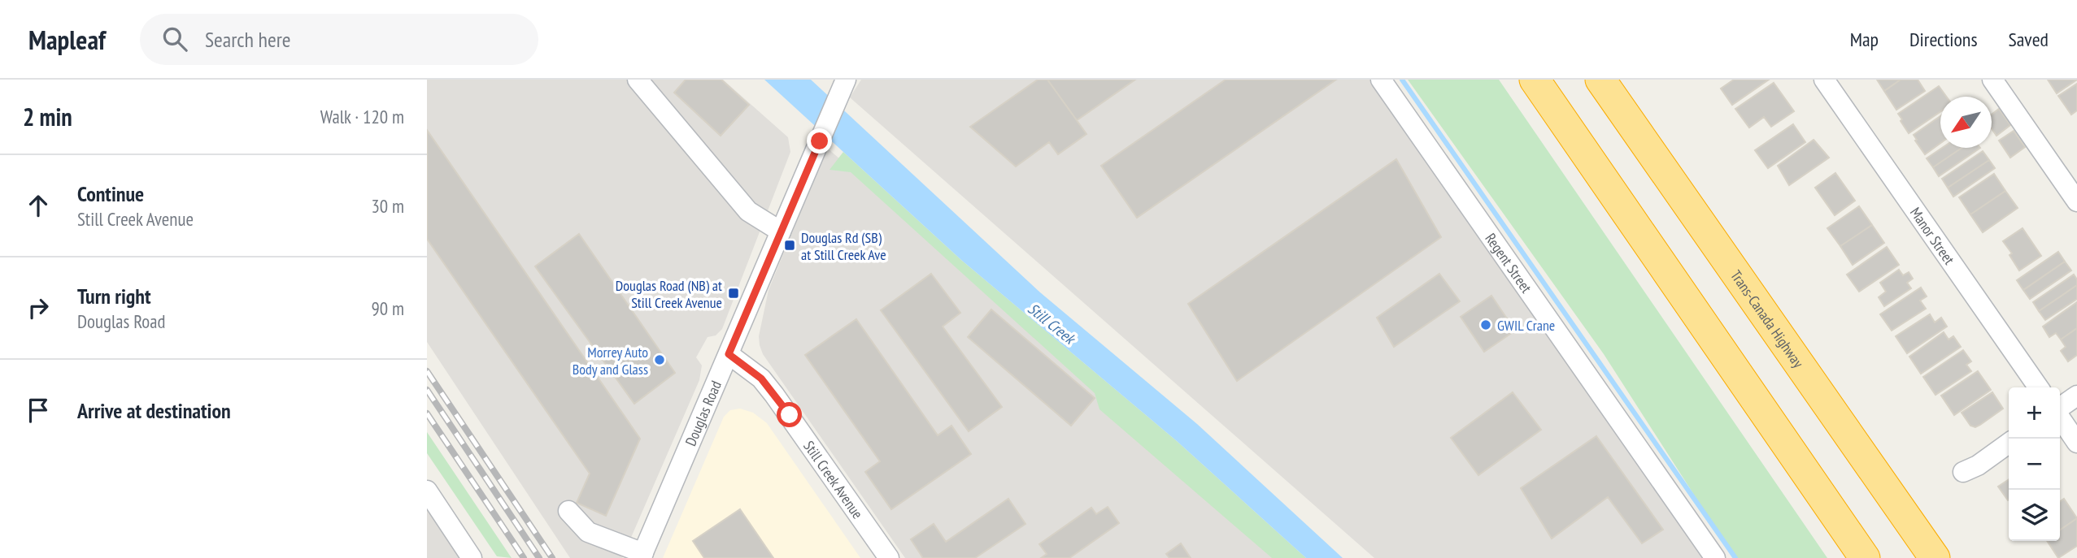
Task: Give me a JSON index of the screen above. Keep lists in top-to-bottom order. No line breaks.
{"streets":{"highway":["Trans-Canada Highway"],"street":["Manor Street","Regent Street","Douglas Road","Still Creek Avenue"]},"crossings":[["Douglas Road","Still Creek Avenue"]],"water":["Still Creek"],"places":{"transit":["Douglas Rd (SB) at Still Creek Ave","Douglas Road (NB) at Still Creek Avenue"],"other":["GWIL Crane","Morrey Auto Body and Glass"]},"north":"bottom left","page":{"header":"Mapleaf","search":"Search here","nav":["Map","Directions","Saved"],"heading":["2 min","Walk · 120 m"],"list":[["Continue","Still Creek Avenue","30 m"],["Turn right","Douglas Road","90 m"],"Arrive at destination"],"map_buttons":["+","−"]}}
